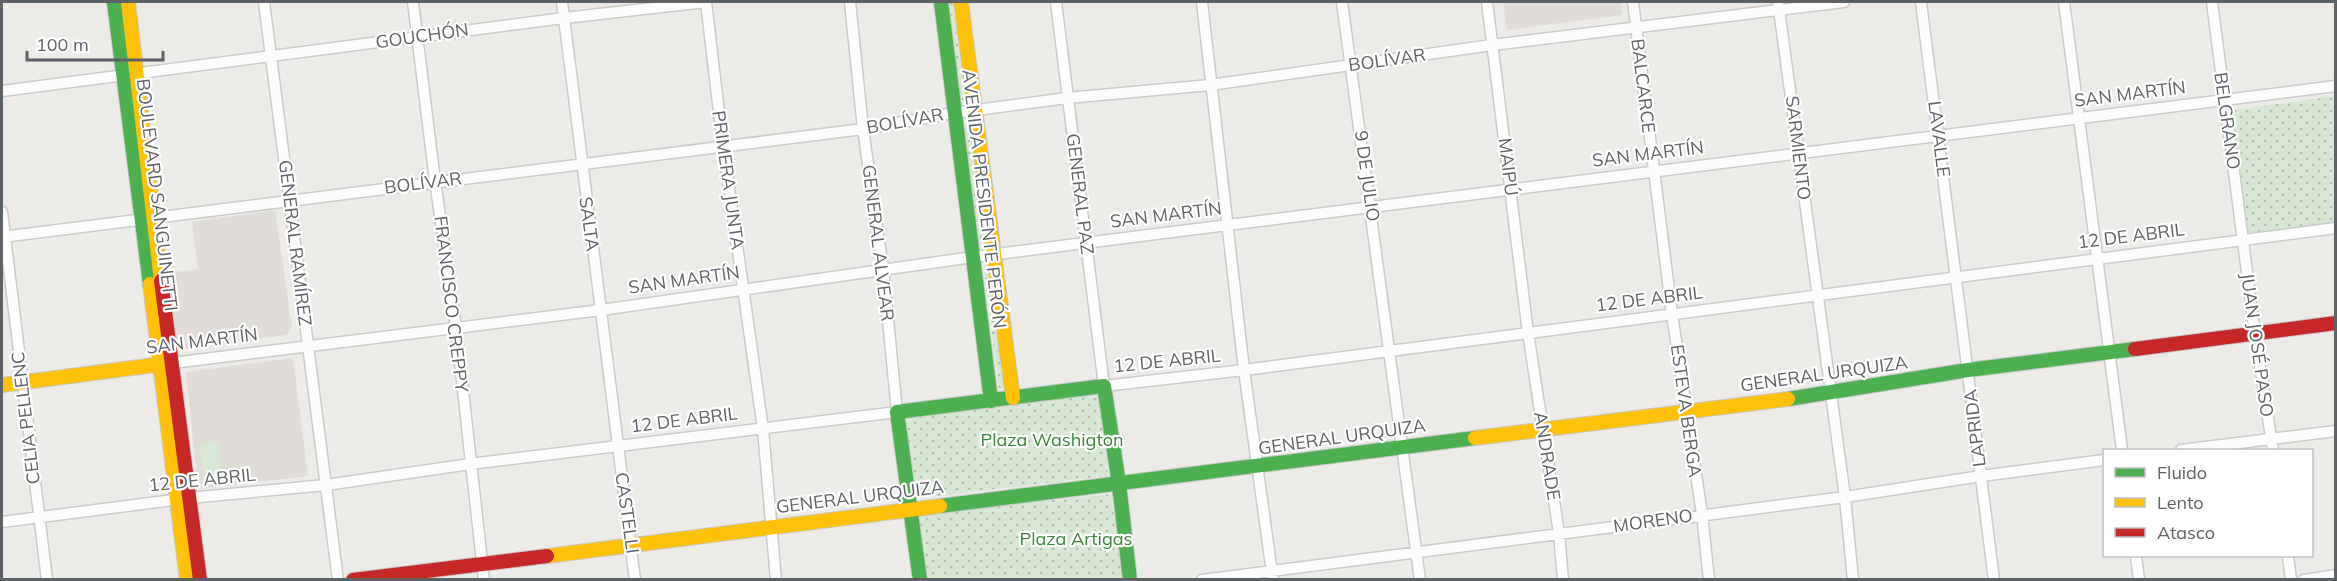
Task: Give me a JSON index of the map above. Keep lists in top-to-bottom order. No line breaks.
{"streets":{"main road":["SAN MARTÍN","BOULEVARD SANGUINETTI","AVENIDA PRESIDENTE PERÓN","12 DE ABRIL","GENERAL URQUIZA"],"street":["GOUCHÓN","BOLÍVAR","BALCARCE","BELGRANO","LAVALLE","SARMIENTO","MAIPÚ","9 DE JULIO","PRIMERA JUNTA","GENERAL PAZ","SALTA","GENERAL RAMÍREZ","GENERAL ALVEAR","FRANCISCO CREPPY","JUAN JOSÉ PASO","ESTEVA BERGA","CELIA PELLENC","LAPRIDA","ANDRADE","CASTELLI","MORENO"]},"crossings":[["GOUCHÓN","PRIMERA JUNTA"],["GOUCHÓN","BOULEVARD SANGUINETTI"],["GOUCHÓN","SALTA"],["GOUCHÓN","GENERAL RAMÍREZ"],["GOUCHÓN","FRANCISCO CREPPY"],["BOLÍVAR","BALCARCE"],["BOLÍVAR","SARMIENTO"],["BOLÍVAR","MAIPÚ"],["BOLÍVAR","9 DE JULIO"],["BOLÍVAR","PRIMERA JUNTA"],["BOLÍVAR","GENERAL PAZ"],["BOLÍVAR","BOULEVARD SANGUINETTI"],["BOLÍVAR","AVENIDA PRESIDENTE PERÓN"],["BOLÍVAR","SALTA"],["BOLÍVAR","GENERAL RAMÍREZ"],["BOLÍVAR","GENERAL ALVEAR"],["BOLÍVAR","FRANCISCO CREPPY"],["BOLÍVAR","CELIA PELLENC"],["BALCARCE","SAN MARTÍN"],["BALCARCE","12 DE ABRIL"],["BALCARCE","ESTEVA BERGA"],["SAN MARTÍN","BELGRANO"],["SAN MARTÍN","LAVALLE"],["SAN MARTÍN","SARMIENTO"],["SAN MARTÍN","MAIPÚ"],["SAN MARTÍN","9 DE JULIO"],["SAN MARTÍN","PRIMERA JUNTA"],["SAN MARTÍN","GENERAL PAZ"],["SAN MARTÍN","BOULEVARD SANGUINETTI"],["SAN MARTÍN","AVENIDA PRESIDENTE PERÓN"],["SAN MARTÍN","SALTA"],["SAN MARTÍN","GENERAL RAMÍREZ"],["SAN MARTÍN","GENERAL ALVEAR"],["SAN MARTÍN","FRANCISCO CREPPY"],["SAN MARTÍN","CELIA PELLENC"],["BELGRANO","12 DE ABRIL"],["BELGRANO","JUAN JOSÉ PASO"],["LAVALLE","12 DE ABRIL"],["LAVALLE","LAPRIDA"],["SARMIENTO","12 DE ABRIL"],["SARMIENTO","GENERAL URQUIZA"],["SARMIENTO","MORENO"],["MAIPÚ","12 DE ABRIL"],["MAIPÚ","ANDRADE"],["9 DE JULIO","12 DE ABRIL"],["9 DE JULIO","GENERAL URQUIZA"],["9 DE JULIO","MORENO"],["PRIMERA JUNTA","12 DE ABRIL"],["PRIMERA JUNTA","GENERAL URQUIZA"],["GENERAL PAZ","12 DE ABRIL"],["BOULEVARD SANGUINETTI","12 DE ABRIL"],["AVENIDA PRESIDENTE PERÓN","12 DE ABRIL"],["SALTA","12 DE ABRIL"],["SALTA","CASTELLI"],["12 DE ABRIL","GENERAL RAMÍREZ"],["12 DE ABRIL","GENERAL ALVEAR"],["12 DE ABRIL","FRANCISCO CREPPY"],["12 DE ABRIL","JUAN JOSÉ PASO"],["12 DE ABRIL","ESTEVA BERGA"],["12 DE ABRIL","CELIA PELLENC"],["12 DE ABRIL","LAPRIDA"],["12 DE ABRIL","ANDRADE"],["12 DE ABRIL","CASTELLI"],["FRANCISCO CREPPY","GENERAL URQUIZA"],["JUAN JOSÉ PASO","GENERAL URQUIZA"],["GENERAL URQUIZA","ESTEVA BERGA"],["GENERAL URQUIZA","LAPRIDA"],["GENERAL URQUIZA","ANDRADE"],["GENERAL URQUIZA","CASTELLI"],["ESTEVA BERGA","MORENO"],["LAPRIDA","MORENO"],["ANDRADE","MORENO"]],"parks":["Plaza Washigton","Plaza Artigas"],"legend":["Fluido","Lento","Atasco"],"scale_bar":"100 m"}
